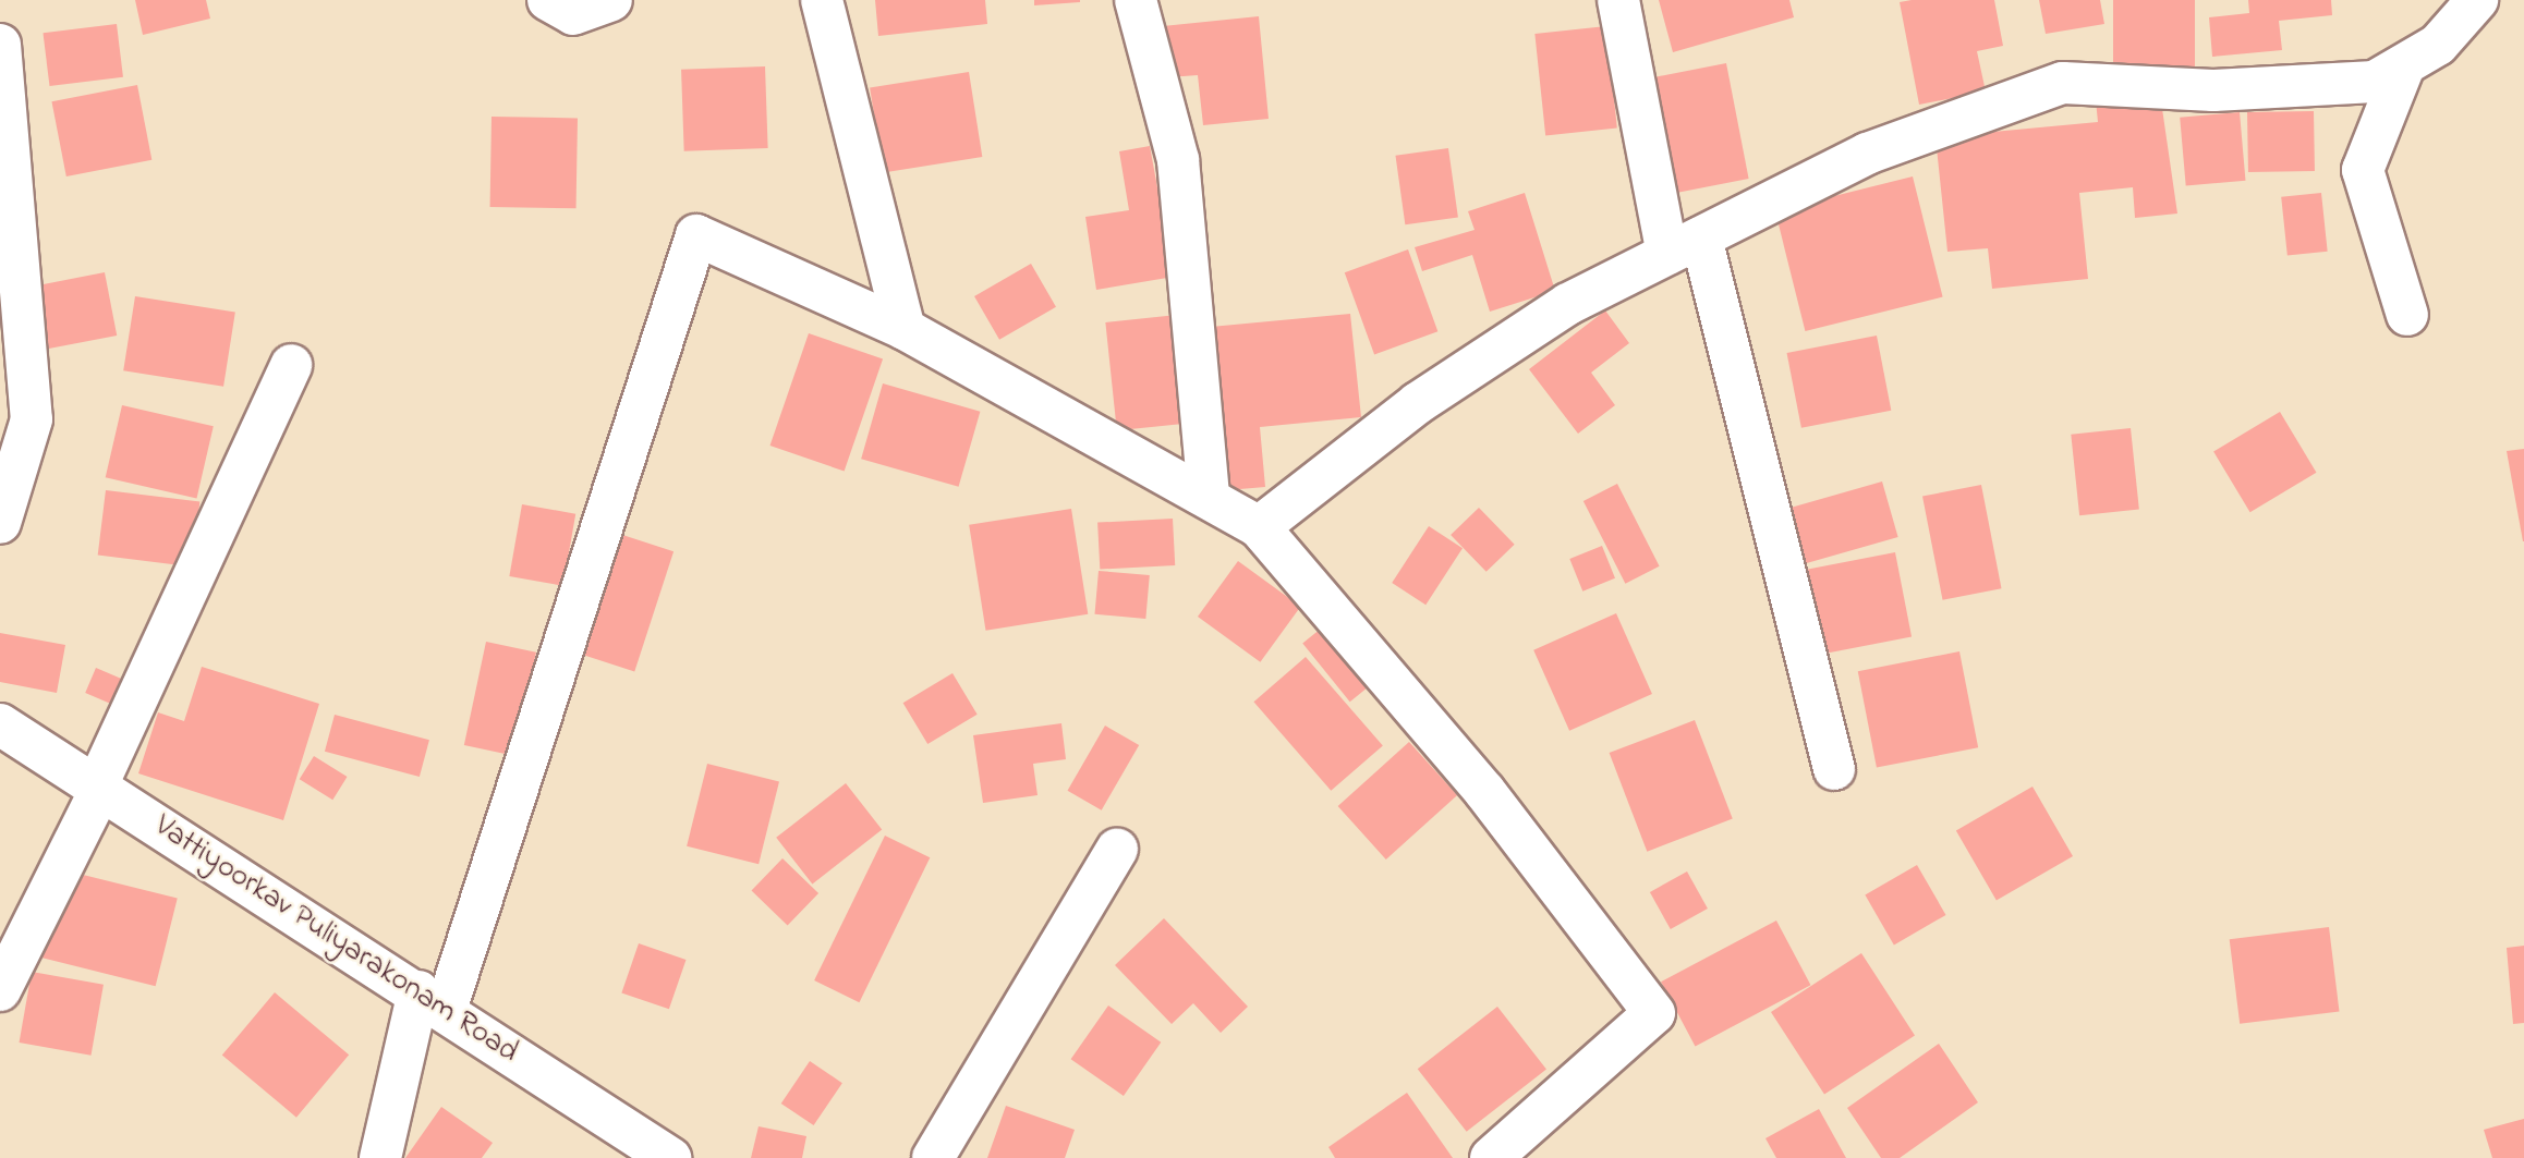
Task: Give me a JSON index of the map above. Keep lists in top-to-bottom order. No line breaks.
{"streets":{"street":["Vattiyoorkav Puliyarakonam Road"]}}
